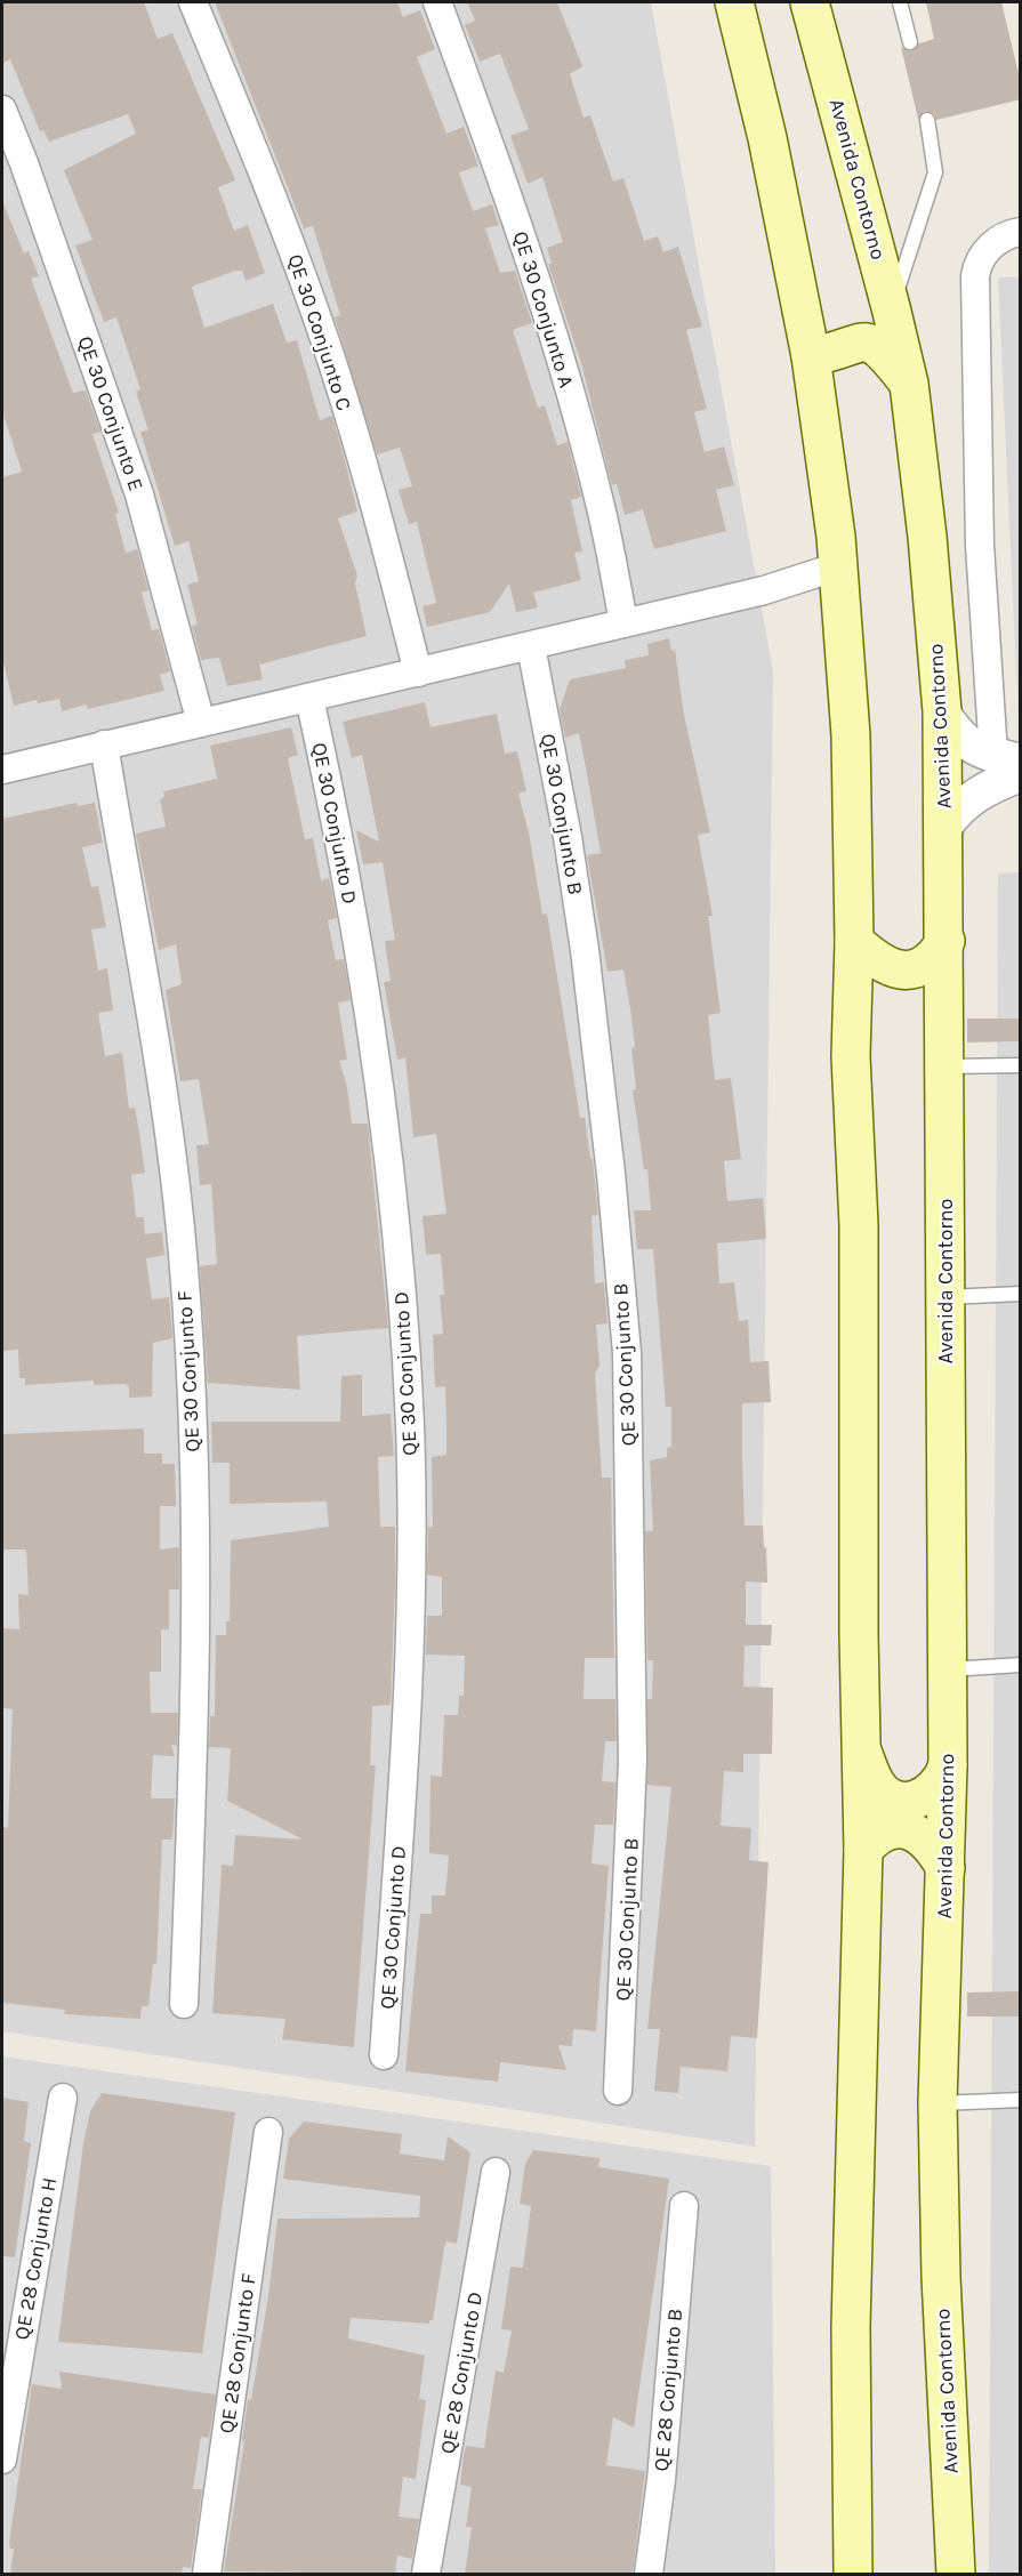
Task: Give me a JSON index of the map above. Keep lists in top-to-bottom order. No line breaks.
{"streets":{"main road":["Avenida Contorno"],"street":["QE 30 Conjunto A","QE 30 Conjunto C","QE 30 Conjunto E","QE 30 Conjunto B","QE 30 Conjunto D","QE 30 Conjunto F","QE 28 Conjunto H","QE 28 Conjunto F","QE 28 Conjunto D","QE 28 Conjunto B"]}}
